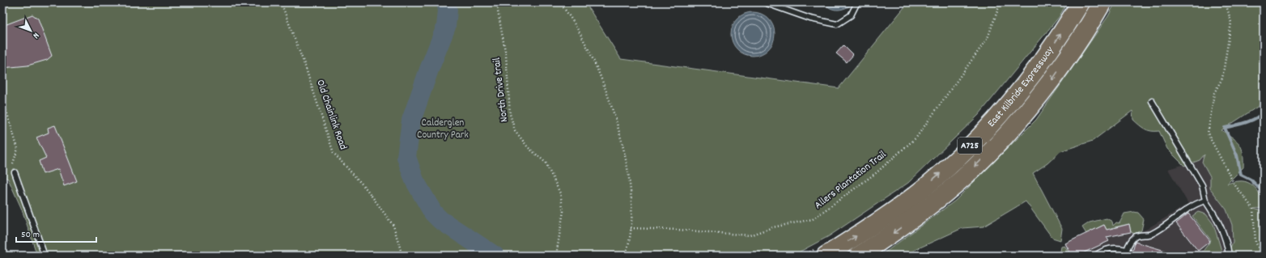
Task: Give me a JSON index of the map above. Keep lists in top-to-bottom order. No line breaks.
{"streets":{"highway":["East Kilbride Expressway","A725"],"path":["North Drive trail","Old Chainlink Road","Allers Plantation Trail"]},"parks":["Calderglen Country Park"],"scale_bar":"50 m","north":"bottom right"}
